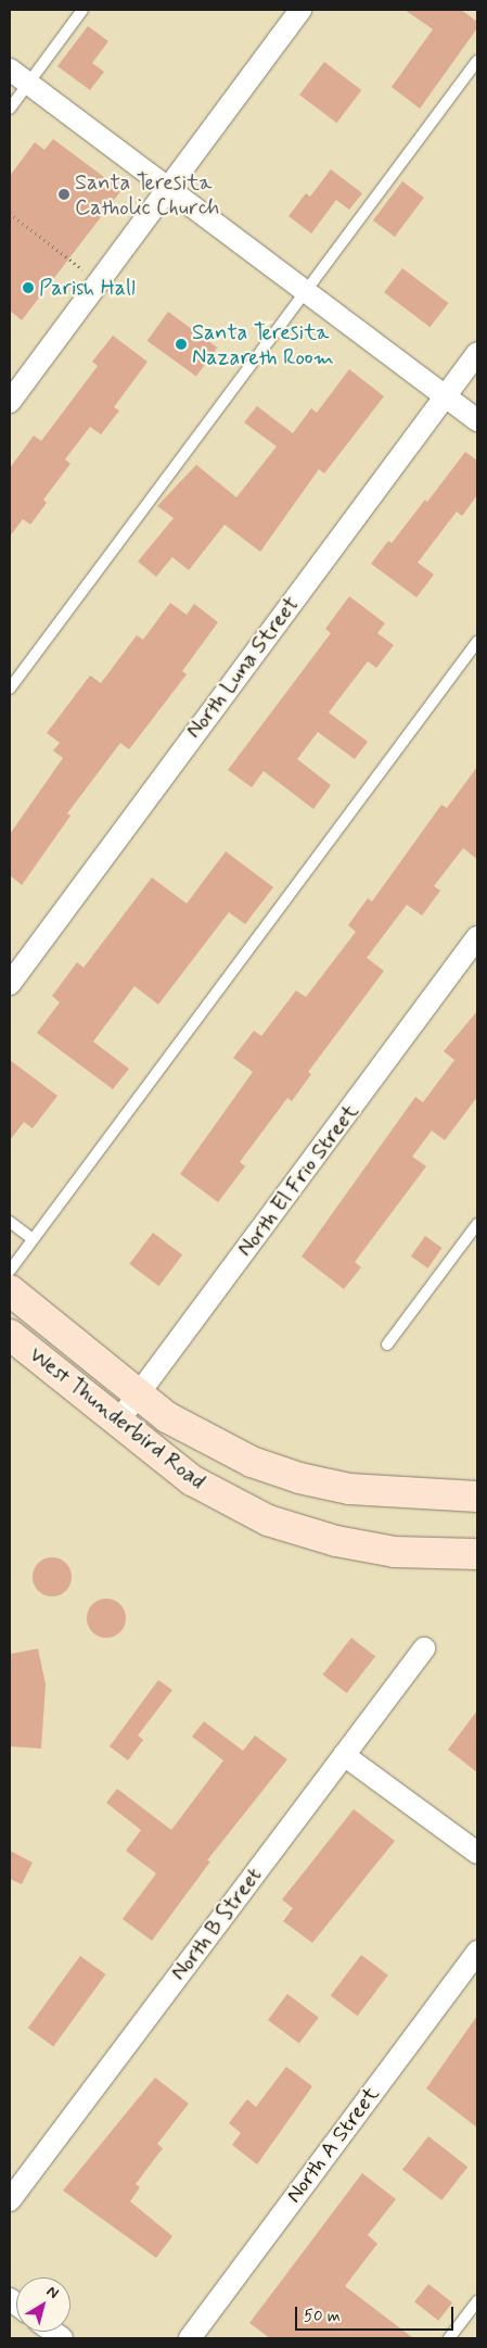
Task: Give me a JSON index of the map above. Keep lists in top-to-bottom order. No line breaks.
{"streets":{"main road":["West Thunderbird Road"],"street":["North Luna Street","North El Frio Street","North B Street","North A Street"]},"crossings":[["North El Frio Street","West Thunderbird Road"]],"places":["Santa Teresita Catholic Church","Parish Hall","Santa Teresita Nazareth Room"],"scale_bar":"50 m","north":"top right"}
